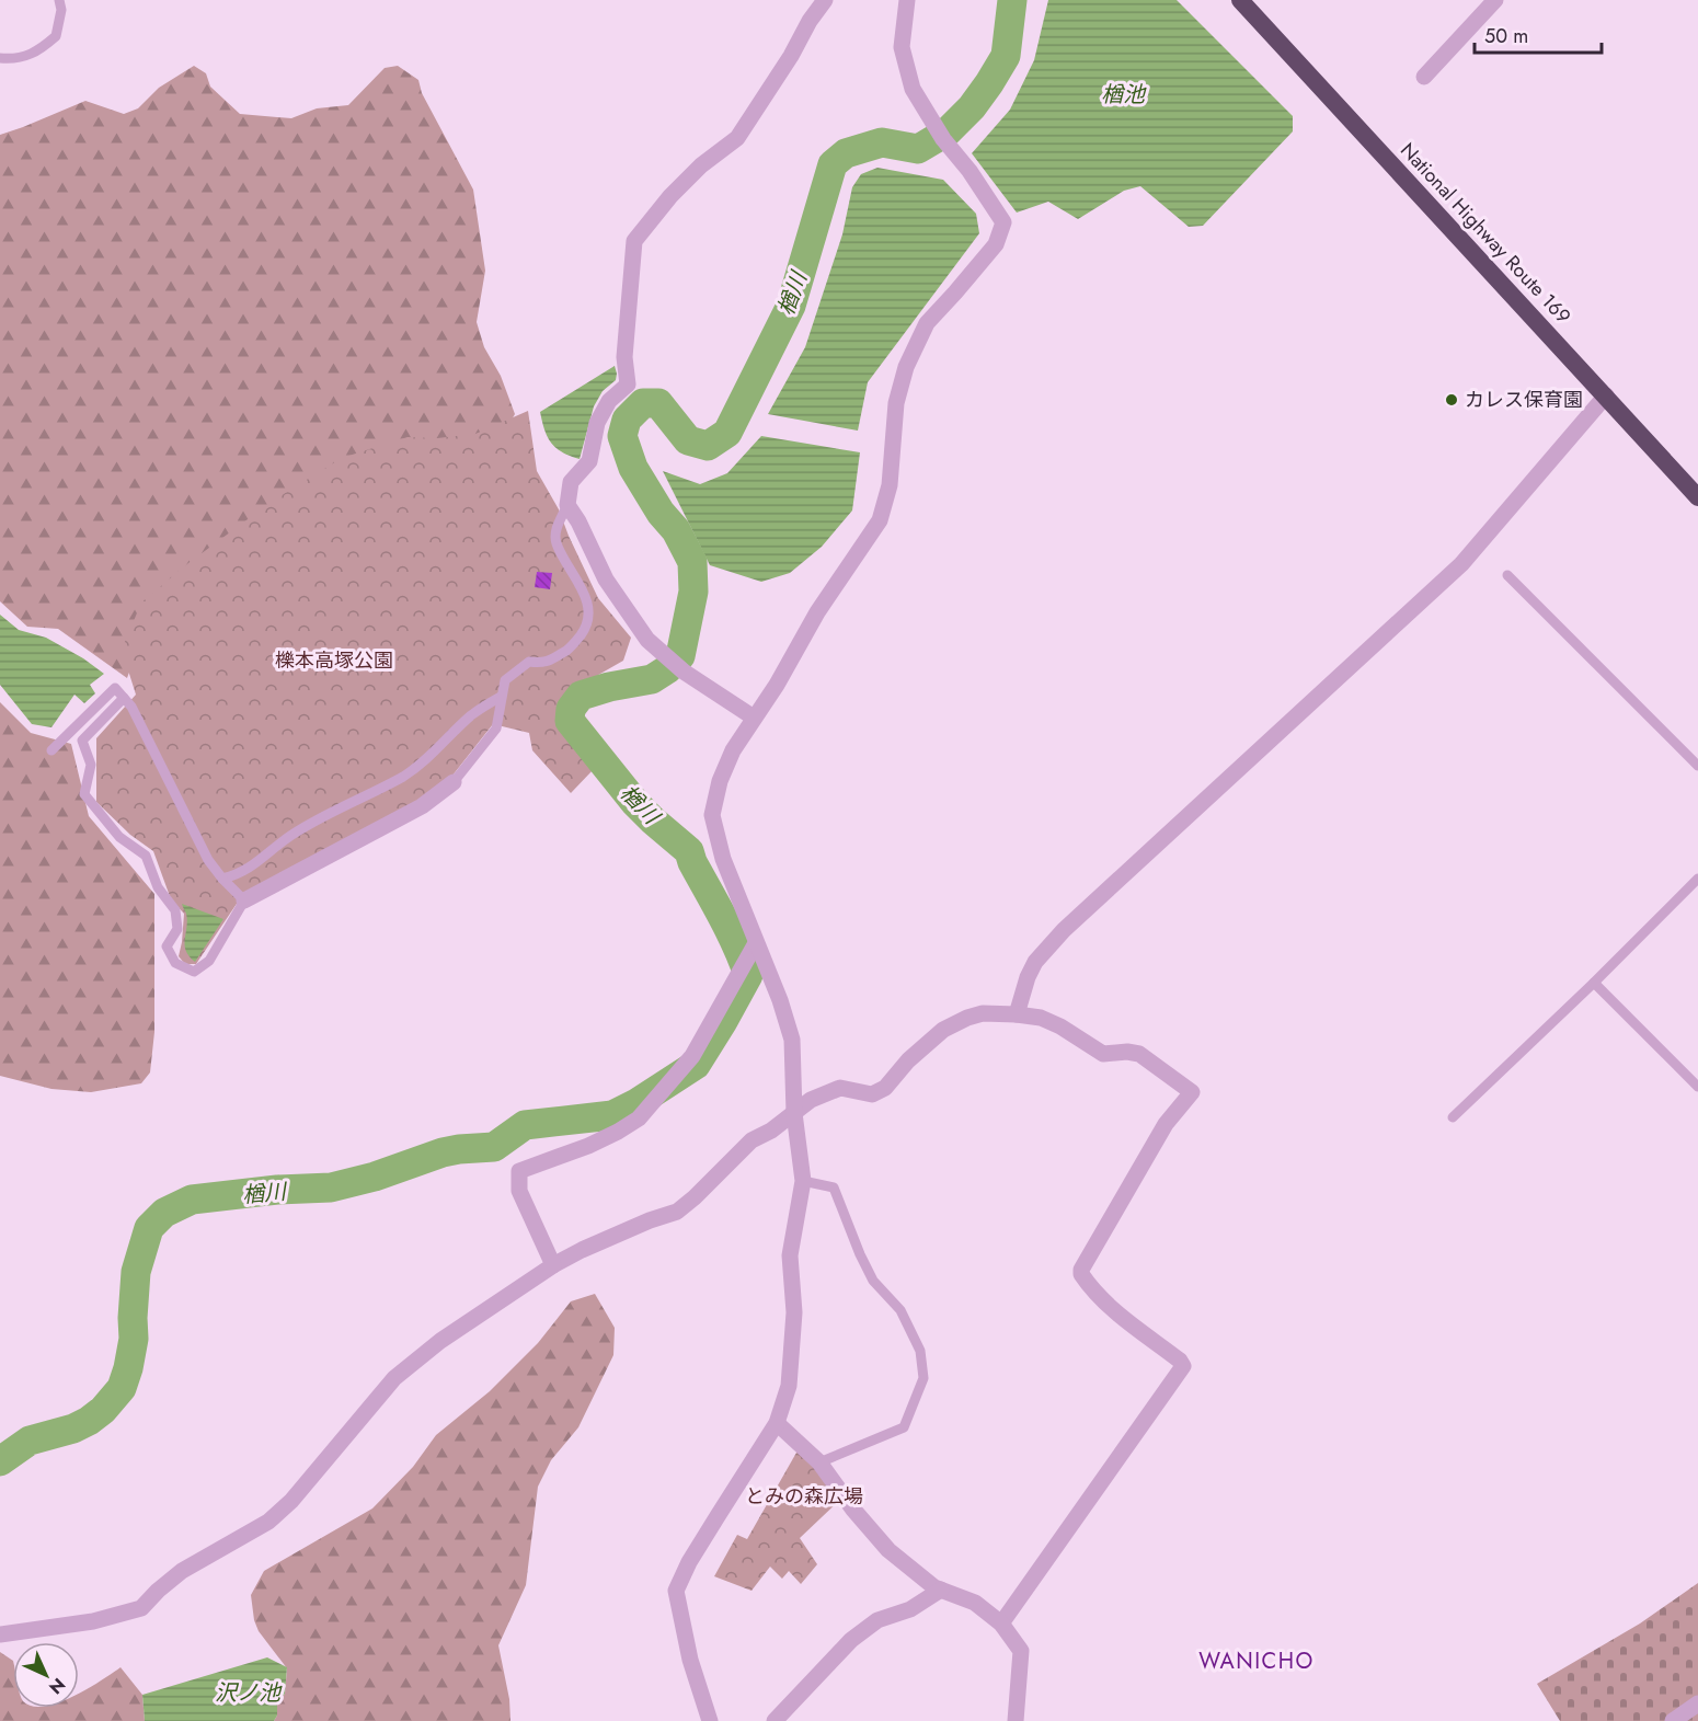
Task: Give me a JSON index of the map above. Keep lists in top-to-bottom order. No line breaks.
{"streets":{"highway":["National Highway Route 169"]},"districts":["WANICHO"],"water":["楢池","楢川","沢ノ池"],"parks":["櫟本高塚公園","とみの森広場"],"places":["カレス保育園"],"scale_bar":"50 m","north":"bottom right"}
